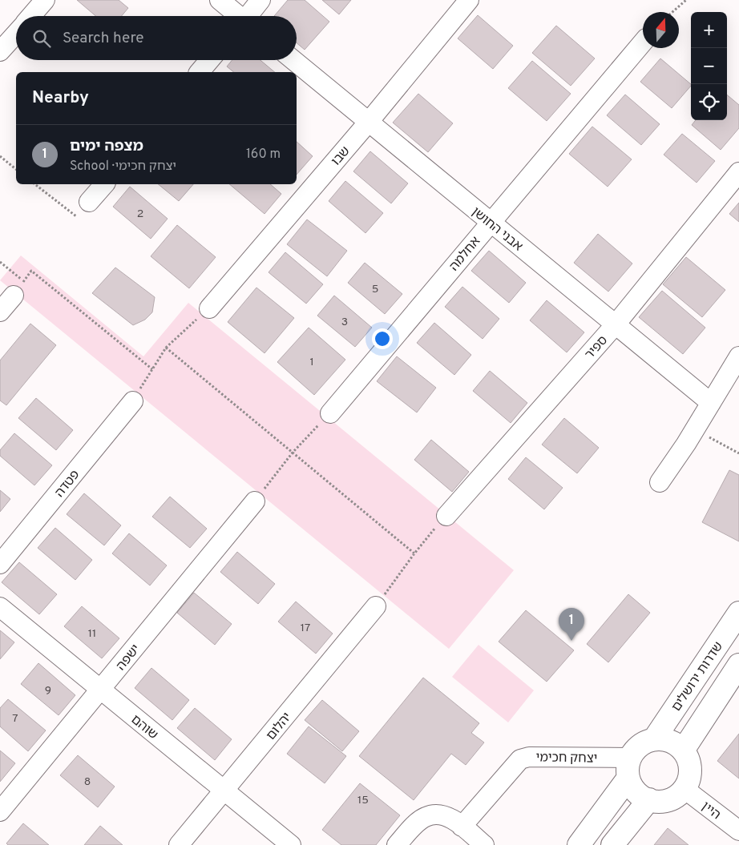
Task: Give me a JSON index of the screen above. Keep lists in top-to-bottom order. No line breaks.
{"streets":{"main road":["שדרות ירושלים"],"street":["שבו","אבני החושן","אחלמה","ספיר","פטדה","ישפה","יהלום","שוהם","יצחק חכימי","היין"]},"crossings":[["שבו","אבני החושן"],["אבני החושן","אחלמה"],["אבני החושן","ספיר"],["ישפה","שוהם"],["שדרות ירושלים","יצחק חכימי"],["שדרות ירושלים","היין"],["יהלום","שוהם"],["יצחק חכימי","היין"]],"house_numbers":["2","5","3","1","17","11","9","7","8","15"],"north":"top","page":{"map_buttons":["+","−"],"search":"Search here","heading":"Nearby","list":[{"mark":"1","name":"מצפה ימים","note":"School · יצחק חכימי","value":"160 m"}],"pins":"1"}}
